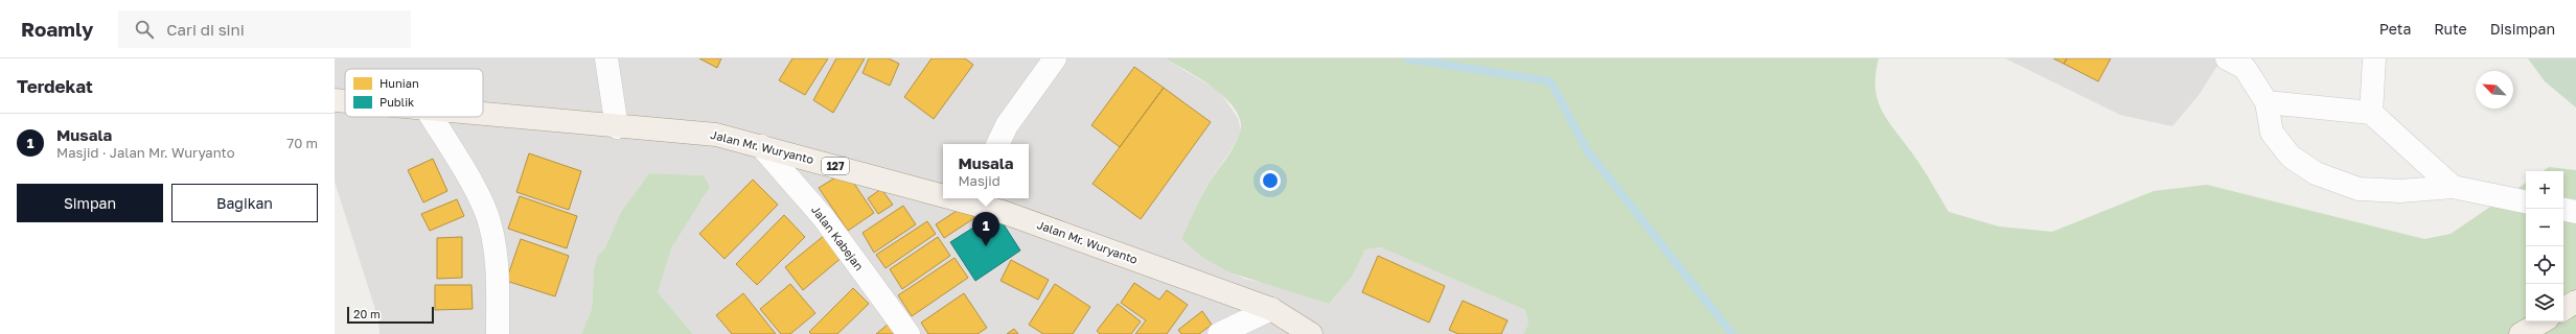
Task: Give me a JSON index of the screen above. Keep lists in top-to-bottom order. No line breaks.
{"streets":{"main road":["Jalan Mr. Wuryanto","127"],"street":["Jalan Kabejan"]},"crossings":[["Jalan Mr. Wuryanto","Jalan Kabejan"]],"legend":["Hunian","Publik"],"scale_bar":"20 m","north":"top left","page":{"header":"Roamly","search":"Cari di sini","nav":["Peta","Rute","Disimpan"],"heading":"Terdekat","list":[{"mark":"1","name":"Musala","note":"Masjid · Jalan Mr. Wuryanto","value":"70 m"}],"popup":["Musala","Masjid"],"buttons":["Simpan","Bagikan"],"map_buttons":["+","−"],"pins":"1","scale":"20 m"}}
